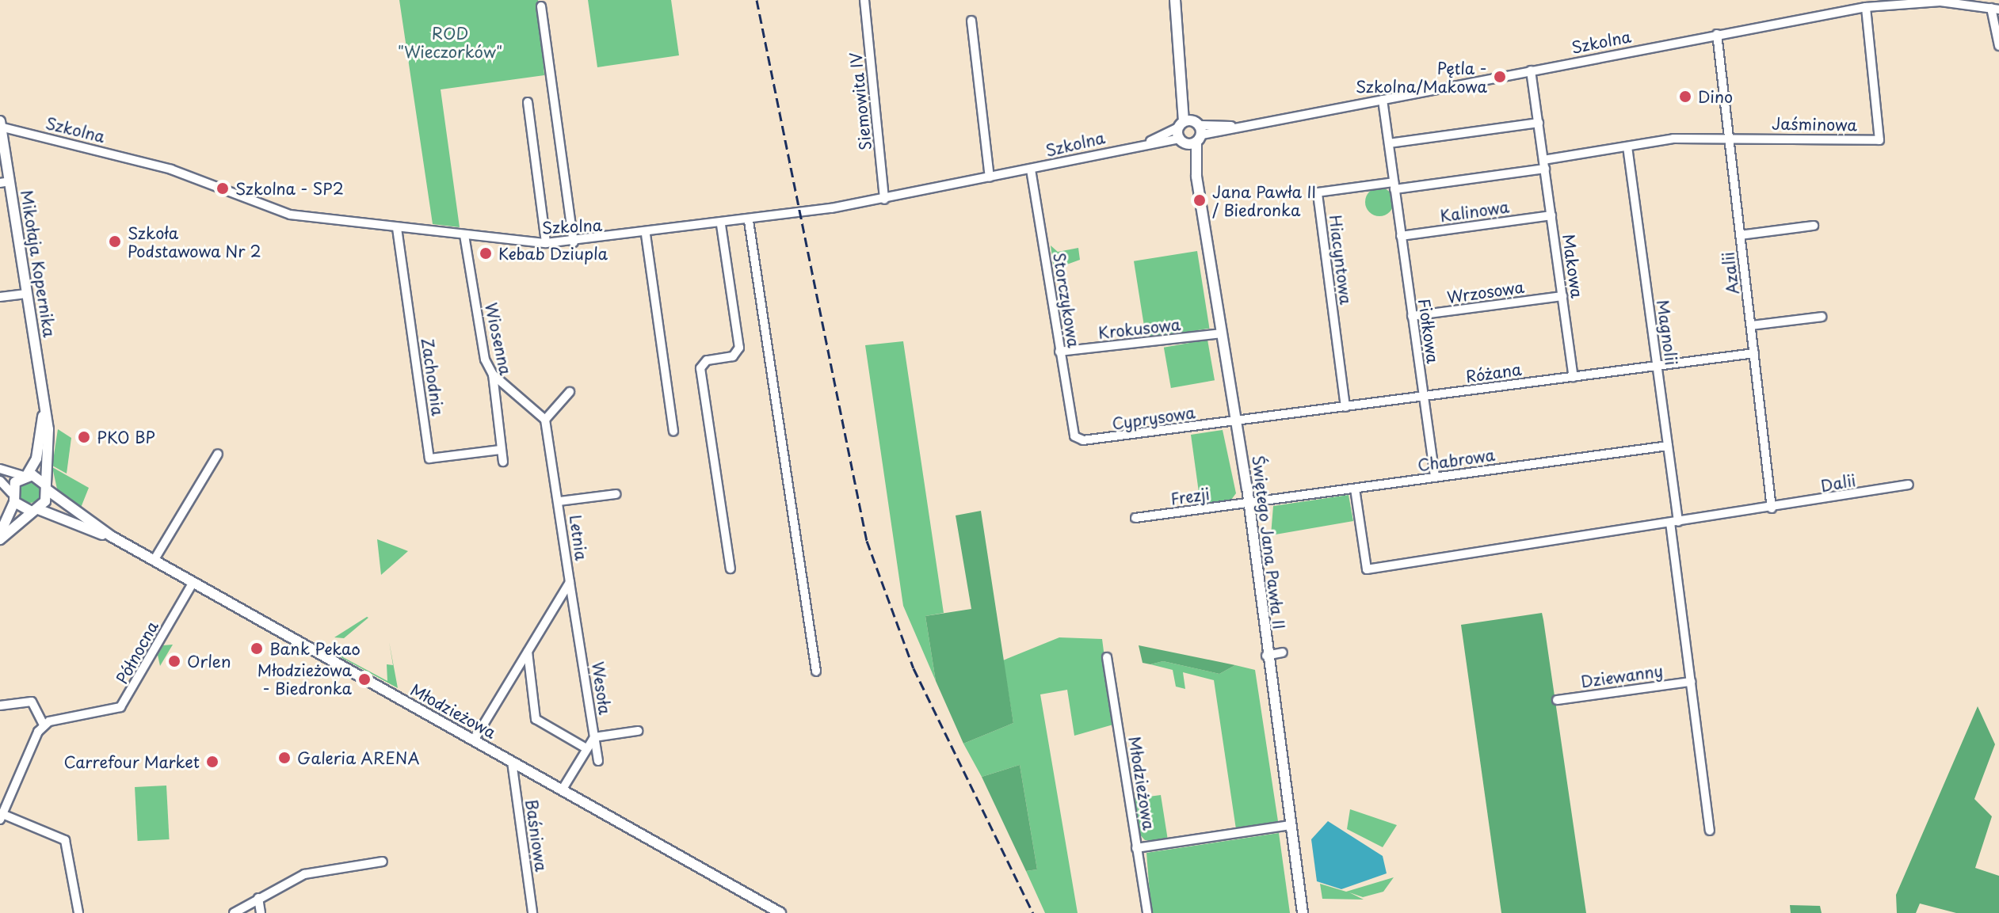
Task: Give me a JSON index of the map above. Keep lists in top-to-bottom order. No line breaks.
{"streets":{"street":["Szkolna","Siemowita IV","Jaśminowa","Kalinowa","Hiacyntowa","Mikołaja Kopernika","Makowa","Azalii","Wrzosowa","Storczykowa","Krokusowa","Fiołkowa","Magnolii","Wiosenna","Różana","Zachodnia","Cyprysowa","Chabrowa","Dalii","Frezji","Letnia","Świętego Jana Pawła II","Północna","Dziewanny","Wesoła","Młodzieżowa","Baśniowa"]},"crossings":[["Szkolna","Siemowita IV"],["Szkolna","Jaśminowa"],["Szkolna","Mikołaja Kopernika"],["Szkolna","Makowa"],["Szkolna","Azalii"],["Szkolna","Storczykowa"],["Szkolna","Fiołkowa"],["Szkolna","Wiosenna"],["Szkolna","Zachodnia"],["Szkolna","Świętego Jana Pawła II"],["Jaśminowa","Azalii"],["Kalinowa","Makowa"],["Kalinowa","Fiołkowa"],["Hiacyntowa","Fiołkowa"],["Hiacyntowa","Różana"],["Mikołaja Kopernika","Młodzieżowa"],["Makowa","Wrzosowa"],["Makowa","Różana"],["Azalii","Różana"],["Azalii","Dalii"],["Wrzosowa","Fiołkowa"],["Storczykowa","Krokusowa"],["Storczykowa","Cyprysowa"],["Krokusowa","Świętego Jana Pawła II"],["Fiołkowa","Różana"],["Fiołkowa","Chabrowa"],["Magnolii","Różana"],["Magnolii","Chabrowa"],["Magnolii","Dalii"],["Magnolii","Dziewanny"],["Wiosenna","Zachodnia"],["Różana","Cyprysowa"],["Różana","Świętego Jana Pawła II"],["Cyprysowa","Świętego Jana Pawła II"],["Chabrowa","Dalii"],["Chabrowa","Frezji"],["Chabrowa","Świętego Jana Pawła II"],["Frezji","Świętego Jana Pawła II"],["Letnia","Wesoła"],["Letnia","Młodzieżowa"],["Północna","Młodzieżowa"],["Wesoła","Młodzieżowa"],["Młodzieżowa","Baśniowa"]],"parks":["ROD \"Wieczorków\""],"places":["Pętla - Szkolna/Makowa","Dino","Szkolna - SP2","Jana Pawła II / Biedronka","Szkoła Podstawowa Nr 2","Kebab Dziupla","PKO BP","Bank Pekao","Orlen","Młodzieżowa - Biedronka","Galeria ARENA","Carrefour Market"]}
